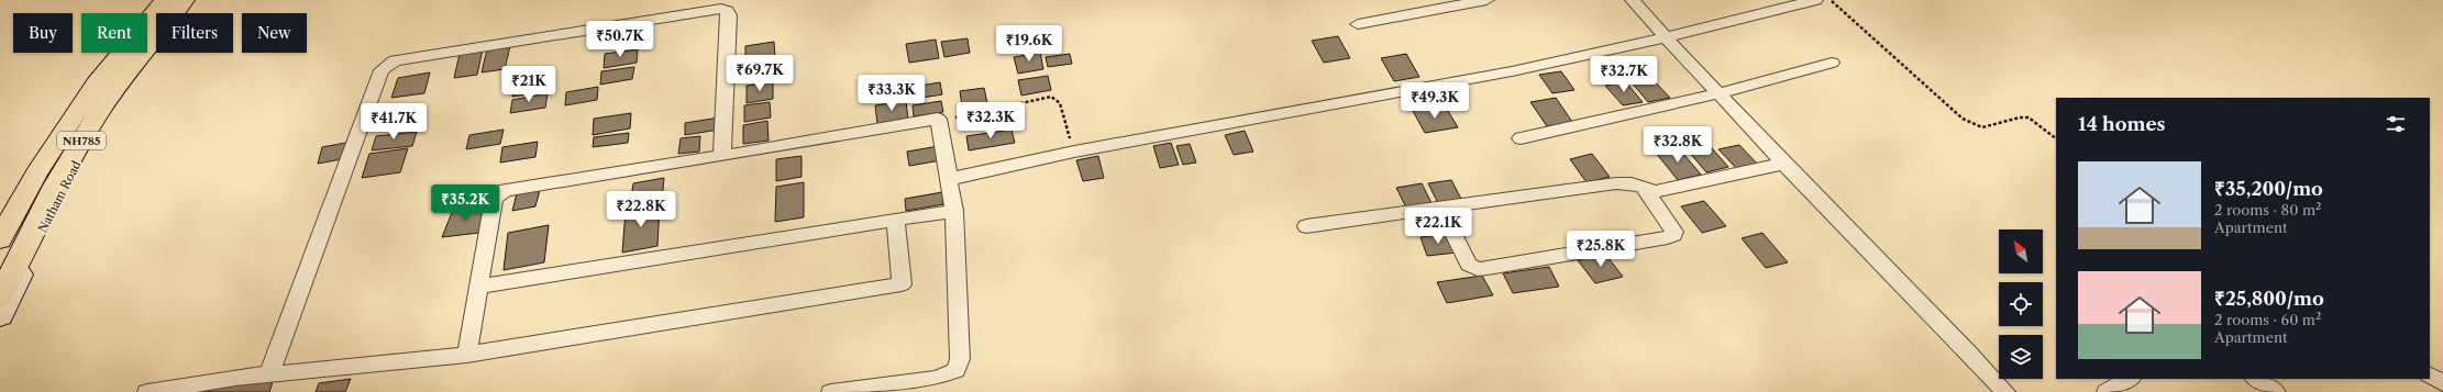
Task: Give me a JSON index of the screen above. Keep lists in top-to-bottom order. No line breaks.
{"streets":{"highway":["NH785"],"main road":["Natham Road"]},"north":"top left","page":{"chip":["Buy","Rent","Filters","New"],"price":["₹50.7K","₹19.6K","₹69.7K","₹32.7K","₹21K","₹33.3K","₹49.3K","₹32.3K","₹41.7K","₹32.8K","₹35.2K","₹22.8K","₹22.1K","₹25.8K"],"heading":"14 homes","list":[{"name":"₹35,200/mo","note":"2 rooms · 80 m² · Apartment"},{"name":"₹25,800/mo","note":"2 rooms · 60 m² · Apartment"}]}}
